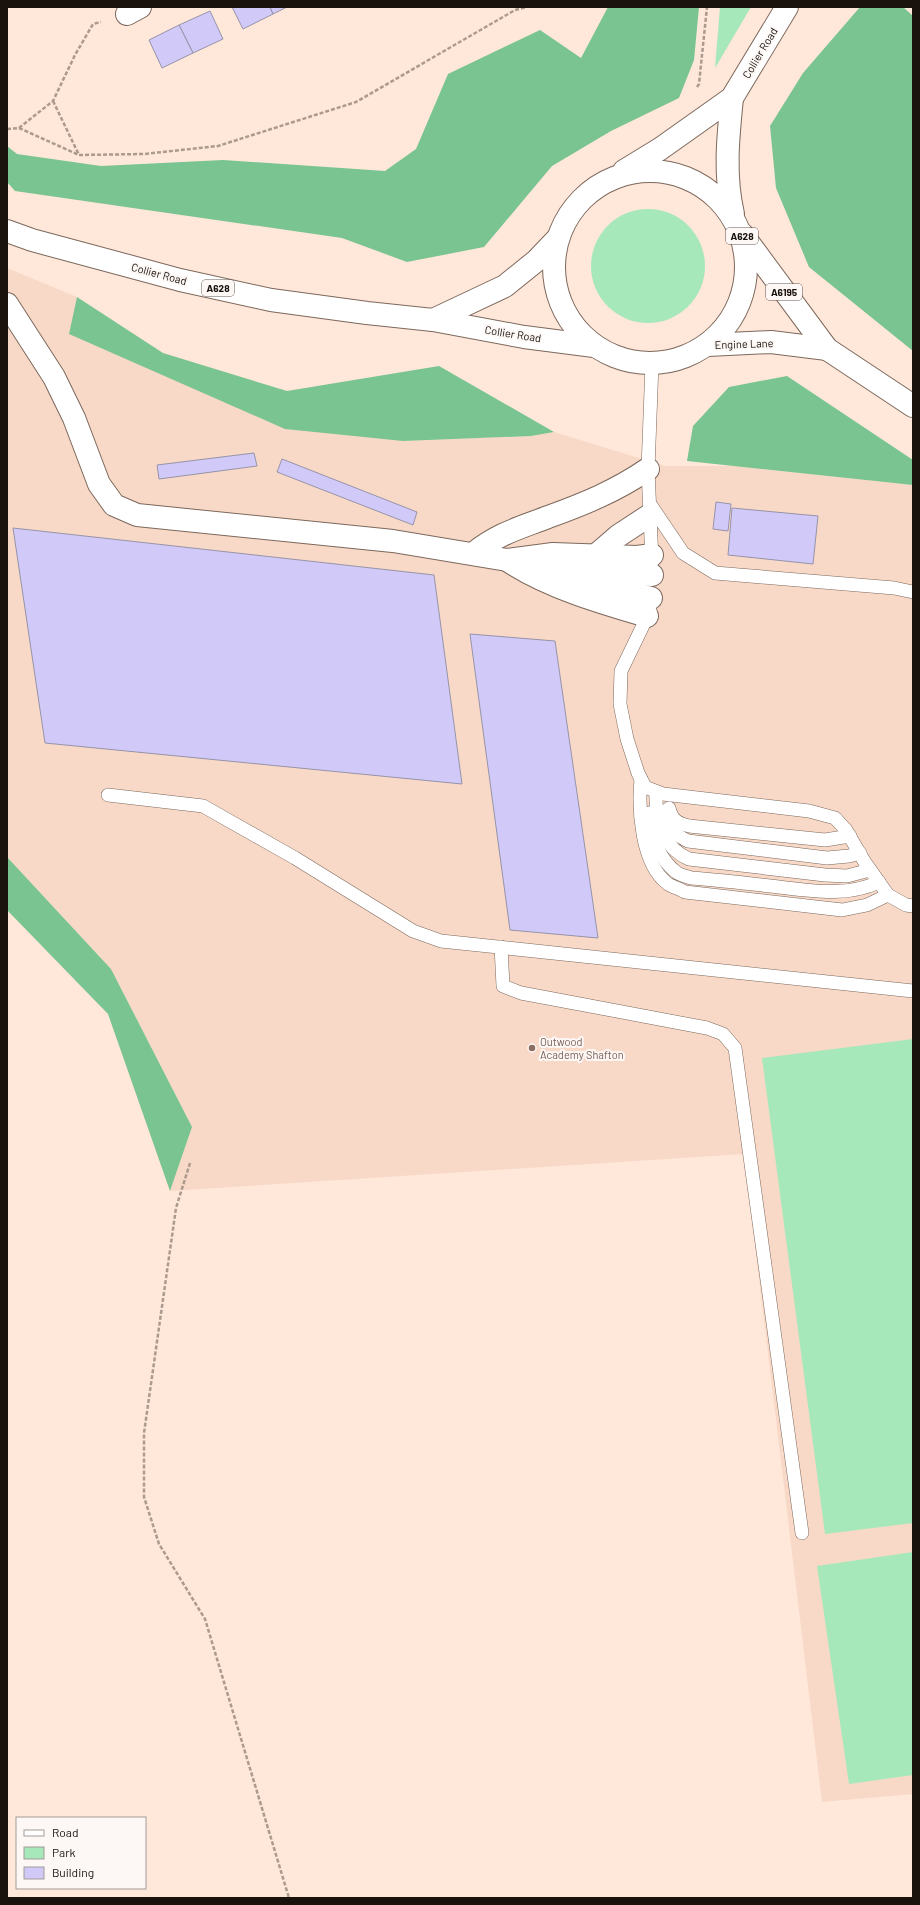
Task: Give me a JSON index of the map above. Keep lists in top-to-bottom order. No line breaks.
{"streets":{"main road":["Collier Road","A628","A6195","Engine Lane"]},"crossings":[["Collier Road","A628"],["Collier Road","Engine Lane"],["A628","Engine Lane"]],"places":["Outwood Academy Shafton"],"legend":["Road","Park","Building"]}
